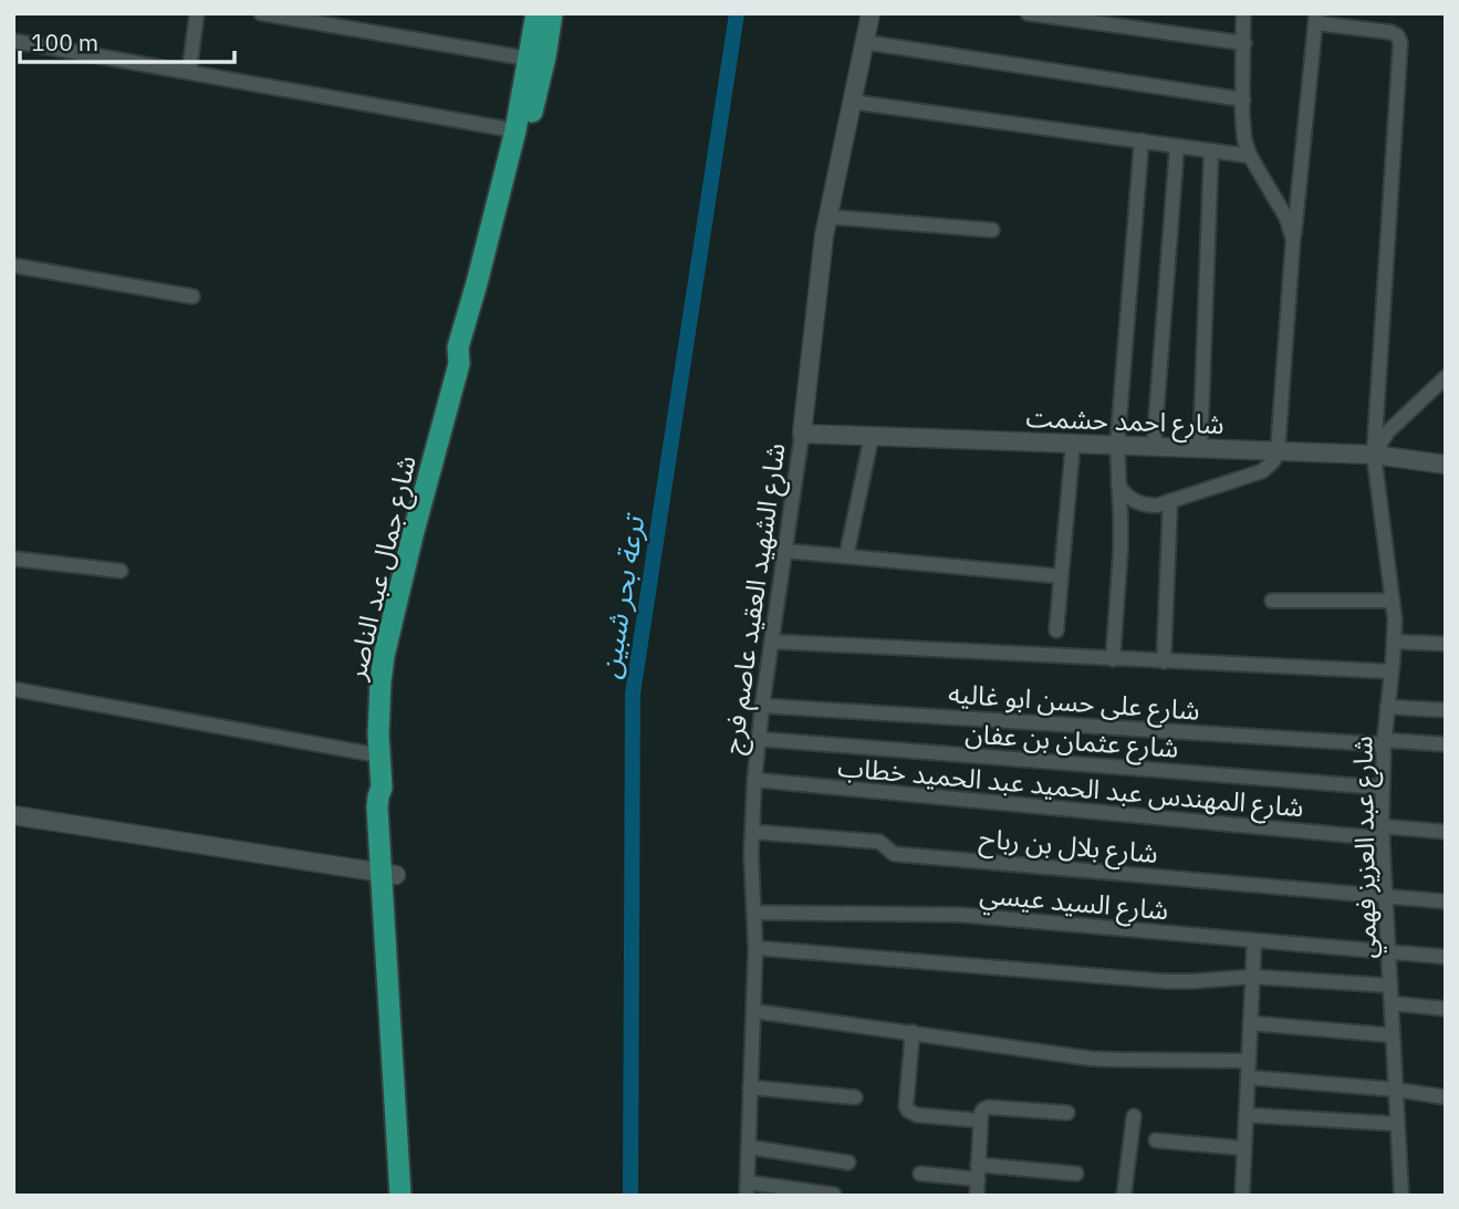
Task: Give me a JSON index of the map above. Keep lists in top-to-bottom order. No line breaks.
{"streets":{"main road":["شارع جمال عبد الناصر"],"street":["شارع احمد حشمت","شارع الشهيد العقيد عاصم فرج","شارع على حسن ابو غاليه","شارع عثمان بن عفان","شارع المهندس عبد الحميد عبد الحميد خطاب","شارع بلال بن رباح","شارع عبد العزيز فهمي","شارع السيد عيسي"]},"crossings":[["شارع احمد حشمت","شارع الشهيد العقيد عاصم فرج"],["شارع احمد حشمت","شارع عبد العزيز فهمي"],["شارع الشهيد العقيد عاصم فرج","شارع على حسن ابو غاليه"],["شارع الشهيد العقيد عاصم فرج","شارع عثمان بن عفان"],["شارع الشهيد العقيد عاصم فرج","شارع المهندس عبد الحميد عبد الحميد خطاب"],["شارع الشهيد العقيد عاصم فرج","شارع بلال بن رباح"],["شارع الشهيد العقيد عاصم فرج","شارع السيد عيسي"],["شارع على حسن ابو غاليه","شارع عبد العزيز فهمي"],["شارع عثمان بن عفان","شارع عبد العزيز فهمي"],["شارع المهندس عبد الحميد عبد الحميد خطاب","شارع عبد العزيز فهمي"],["شارع بلال بن رباح","شارع عبد العزيز فهمي"],["شارع عبد العزيز فهمي","شارع السيد عيسي"]],"water":["ترعة بحر شبين"],"scale_bar":"100 m"}
